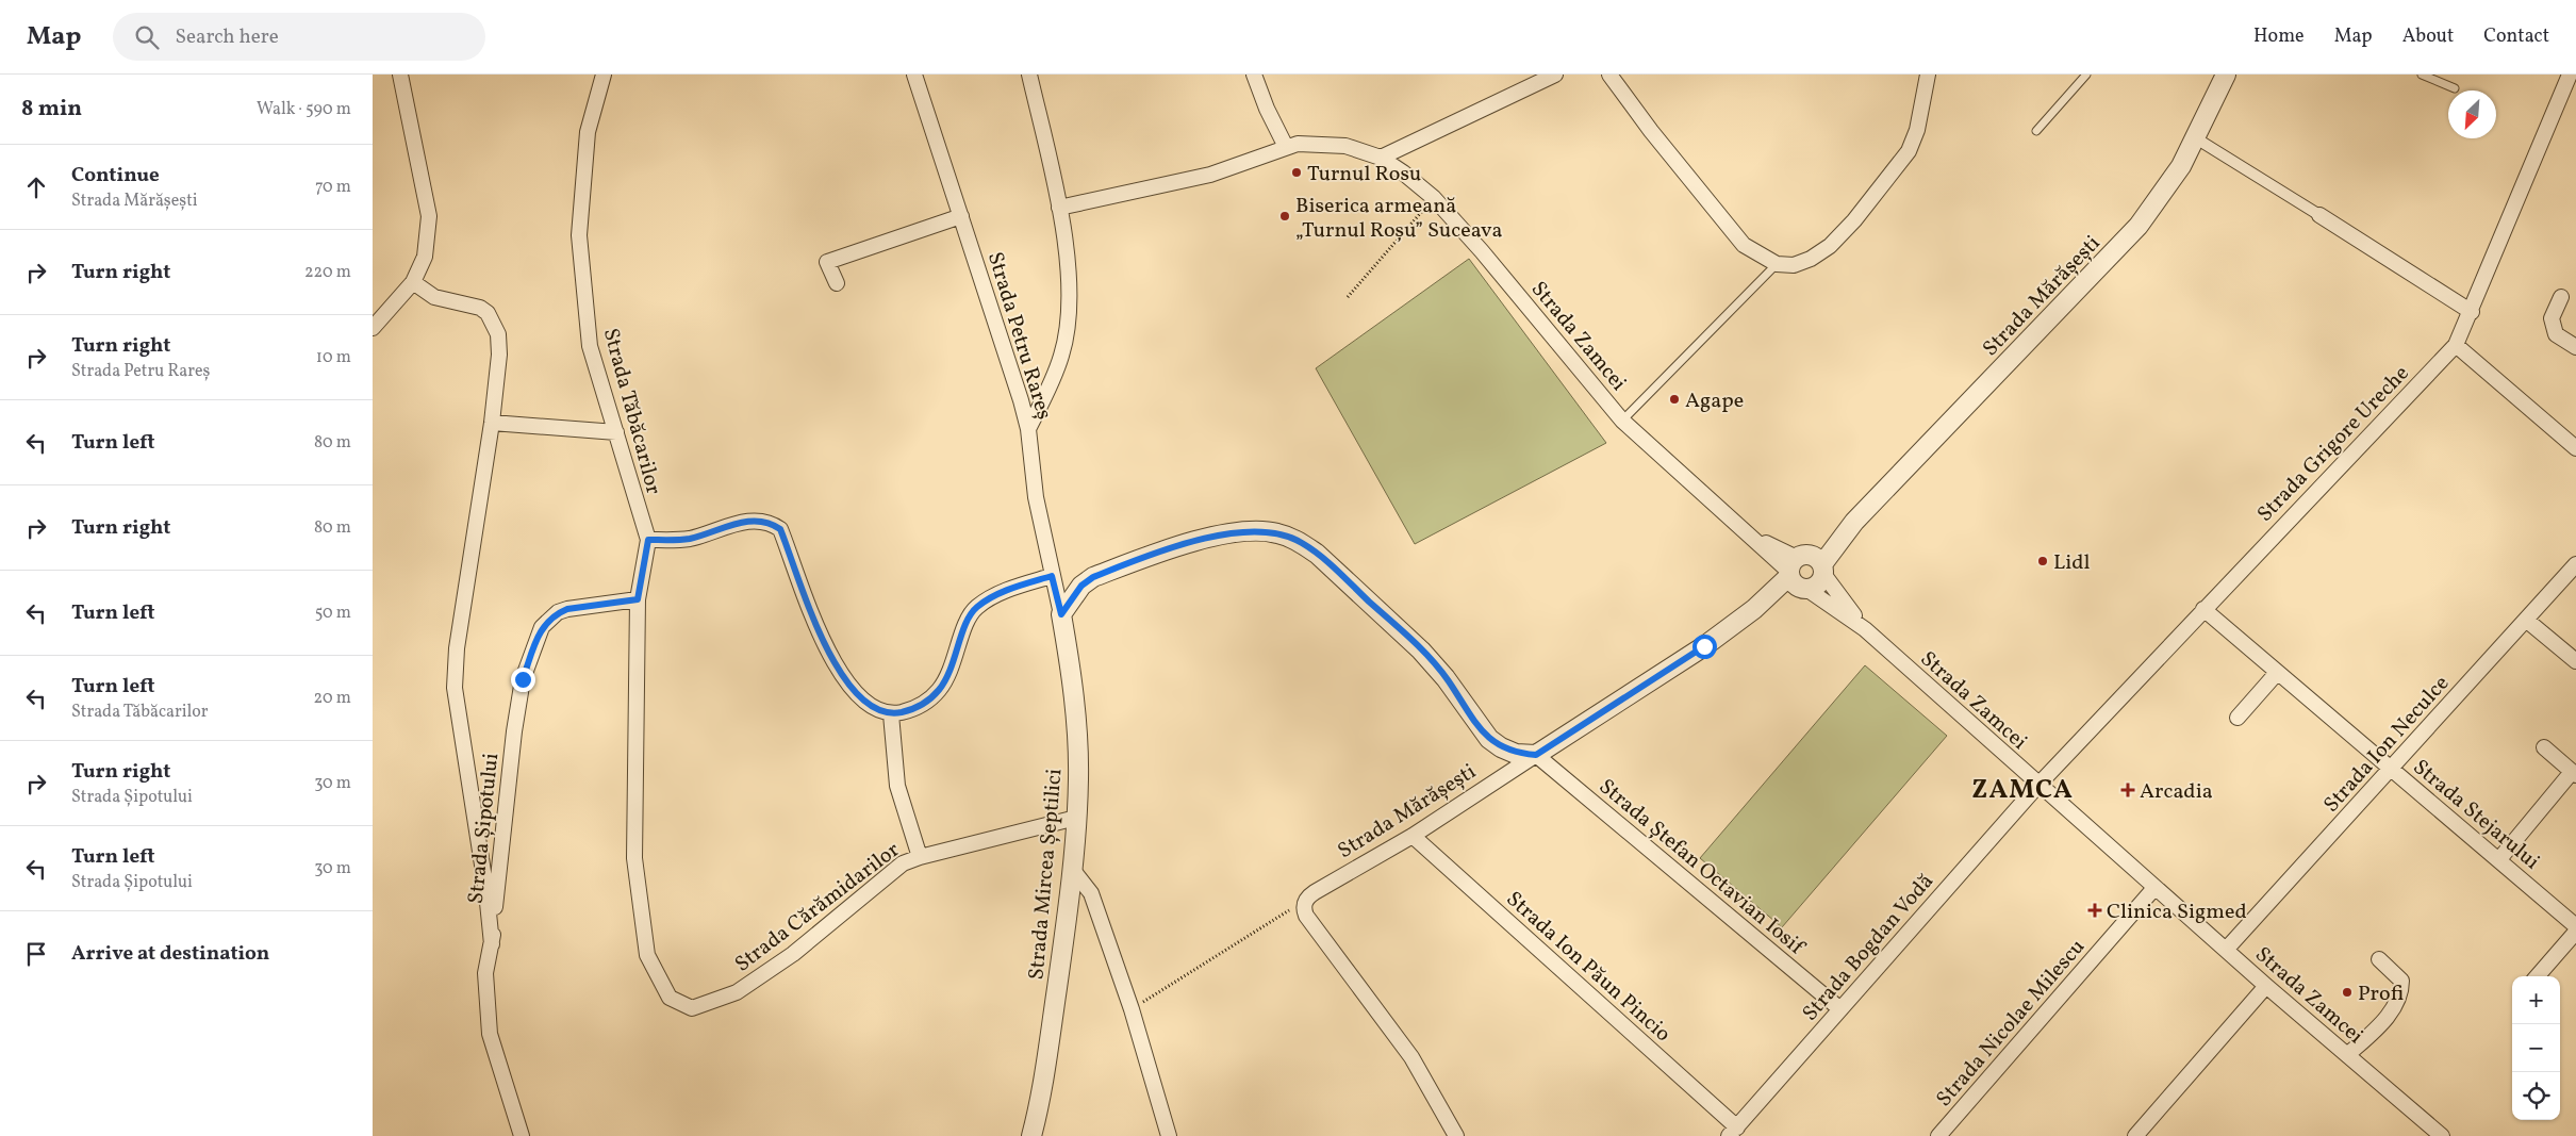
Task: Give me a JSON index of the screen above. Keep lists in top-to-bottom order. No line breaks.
{"streets":{"street":["Strada Mărășești","Strada Petru Rareș","Strada Zamcei","Strada Tăbăcarilor","Strada Grigore Ureche","Strada Ion Neculce","Strada Stejarului","Strada Șipotului","Strada Ștefan Octavian Iosif","Strada Mircea Șeptilici","Strada Cărămidarilor","Strada Bogdan Vodă","Strada Ion Păun Pincio","Strada Nicolae Milescu"]},"crossings":[["Strada Mărășești","Strada Zamcei"],["Strada Mărășești","Strada Ștefan Octavian Iosif"],["Strada Mărășești","Strada Ion Păun Pincio"],["Strada Petru Rareș","Strada Mircea Șeptilici"],["Strada Zamcei","Strada Grigore Ureche"],["Strada Zamcei","Strada Ion Neculce"],["Strada Zamcei","Strada Bogdan Vodă"],["Strada Zamcei","Strada Nicolae Milescu"],["Strada Tăbăcarilor","Strada Șipotului"],["Strada Tăbăcarilor","Strada Cărămidarilor"],["Strada Grigore Ureche","Strada Stejarului"],["Strada Grigore Ureche","Strada Bogdan Vodă"],["Strada Ion Neculce","Strada Stejarului"],["Strada Șipotului","Strada Cărămidarilor"],["Strada Ștefan Octavian Iosif","Strada Bogdan Vodă"],["Strada Mircea Șeptilici","Strada Cărămidarilor"],["Strada Bogdan Vodă","Strada Ion Păun Pincio"]],"districts":["ZAMCA"],"places":{"other":["Turnul Rosu","Biserica armeană „Turnul Roșu” Suceava","Agape","Lidl","Profi"],"health":["Arcadia","Clinica Sigmed"]},"north":"bottom left","page":{"header":"Map","search":"Search here","nav":["Home","Map","About","Contact"],"heading":["8 min","Walk · 590 m"],"list":[["Continue","Strada Mărășești","70 m"],["Turn right","220 m"],["Turn right","Strada Petru Rareș","10 m"],["Turn left","80 m"],["Turn right","80 m"],["Turn left","50 m"],["Turn left","Strada Tăbăcarilor","20 m"],["Turn right","Strada Șipotului","30 m"],["Turn left","Strada Șipotului","30 m"],"Arrive at destination"],"map_buttons":["+","−"]}}
